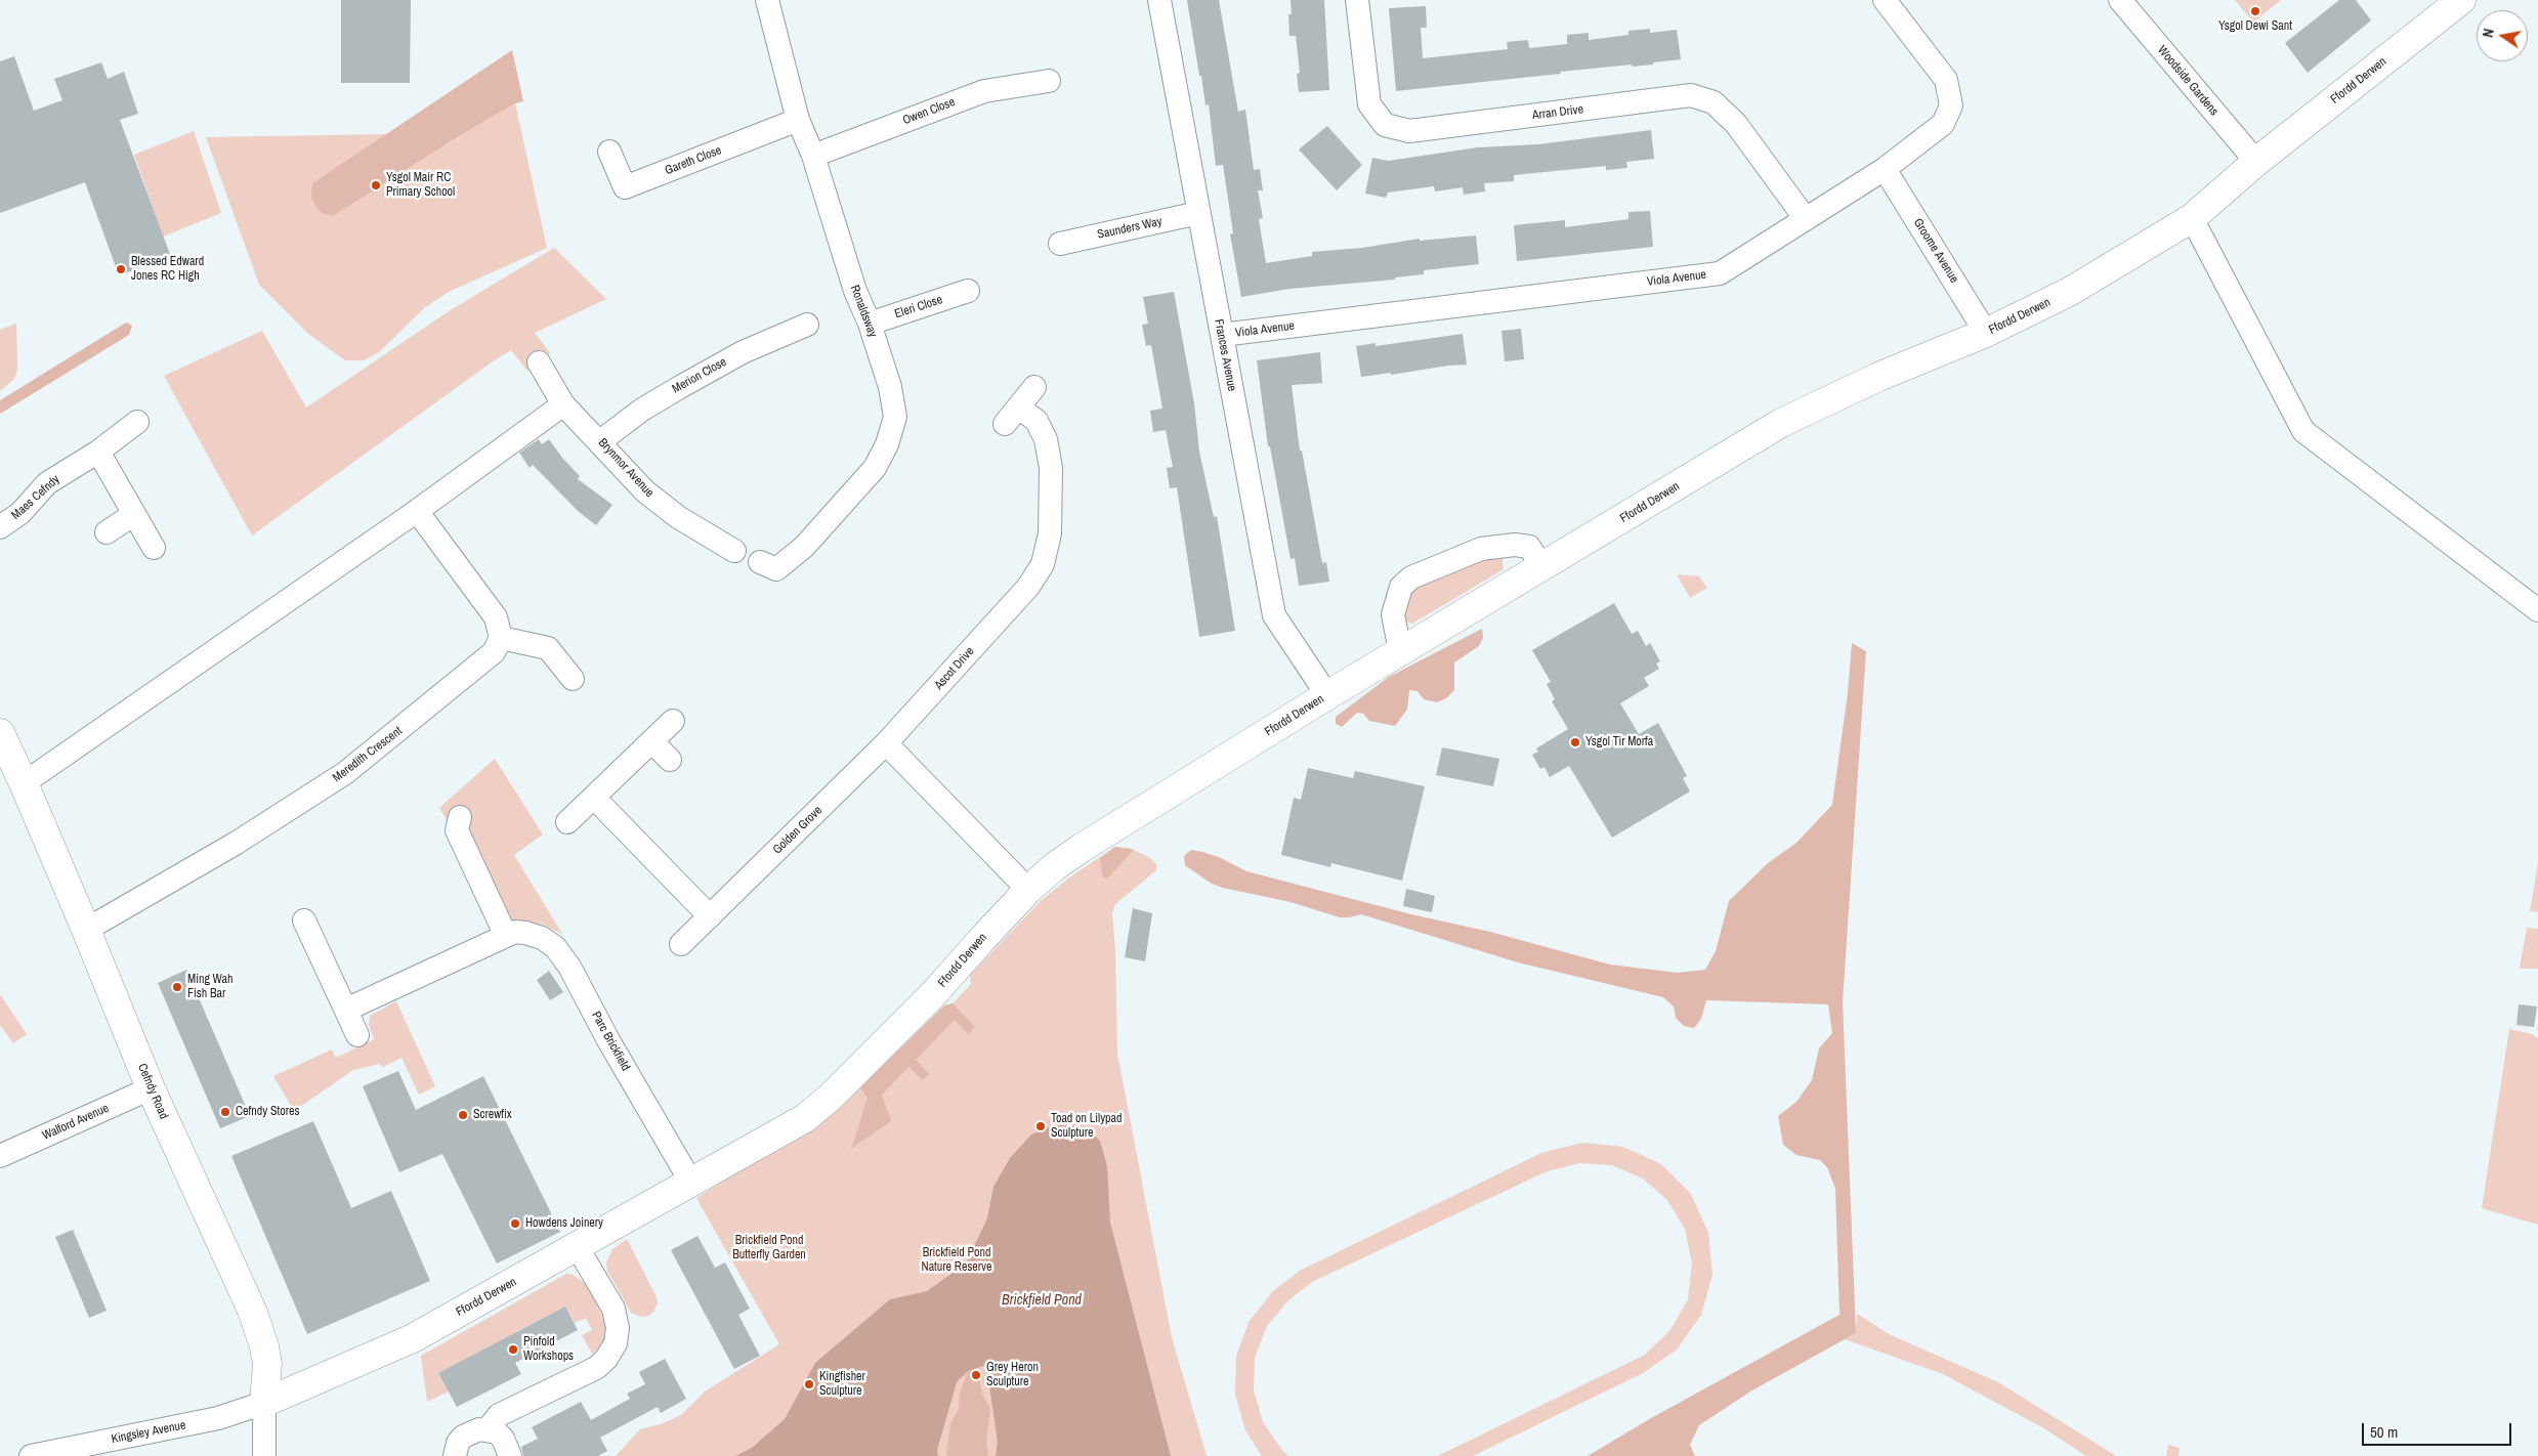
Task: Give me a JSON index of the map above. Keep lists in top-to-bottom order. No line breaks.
{"streets":{"street":["Woodside Gardens","Ffordd Derwen","Owen Close","Arran Drive","Gareth Close","Saunders Way","Groome Avenue","Viola Avenue","Eleri Close","Ronaldsway","Frances Avenue","Merion Close","Brynmor Avenue","Maes Cefndy","Ascot Drive","Meredith Crescent","Golden Grove","Parc Brickfield","Cefndy Road","Walford Avenue","Kingsley Avenue"]},"crossings":[["Woodside Gardens","Ffordd Derwen"],["Ffordd Derwen","Groome Avenue"],["Ffordd Derwen","Frances Avenue"],["Ffordd Derwen","Parc Brickfield"],["Ffordd Derwen","Cefndy Road"],["Ffordd Derwen","Kingsley Avenue"],["Owen Close","Ronaldsway"],["Arran Drive","Viola Avenue"],["Gareth Close","Ronaldsway"],["Saunders Way","Frances Avenue"],["Groome Avenue","Viola Avenue"],["Viola Avenue","Frances Avenue"],["Eleri Close","Ronaldsway"],["Merion Close","Brynmor Avenue"],["Ascot Drive","Golden Grove"],["Meredith Crescent","Cefndy Road"],["Cefndy Road","Walford Avenue"],["Cefndy Road","Kingsley Avenue"]],"water":["Brickfield Pond"],"parks":["Brickfield Pond Butterfly Garden","Brickfield Pond Nature Reserve"],"places":["Ysgol Dewi Sant","Ysgol Mair RC Primary School","Blessed Edward Jones RC High","Ysgol Tir Morfa","Ming Wah Fish Bar","Cefndy Stores","Screwfix","Toad on Lilypad Sculpture","Howdens Joinery","Pinfold Workshops","Grey Heron Sculpture","Kingfisher Sculpture"],"scale_bar":"50 m","north":"left"}
